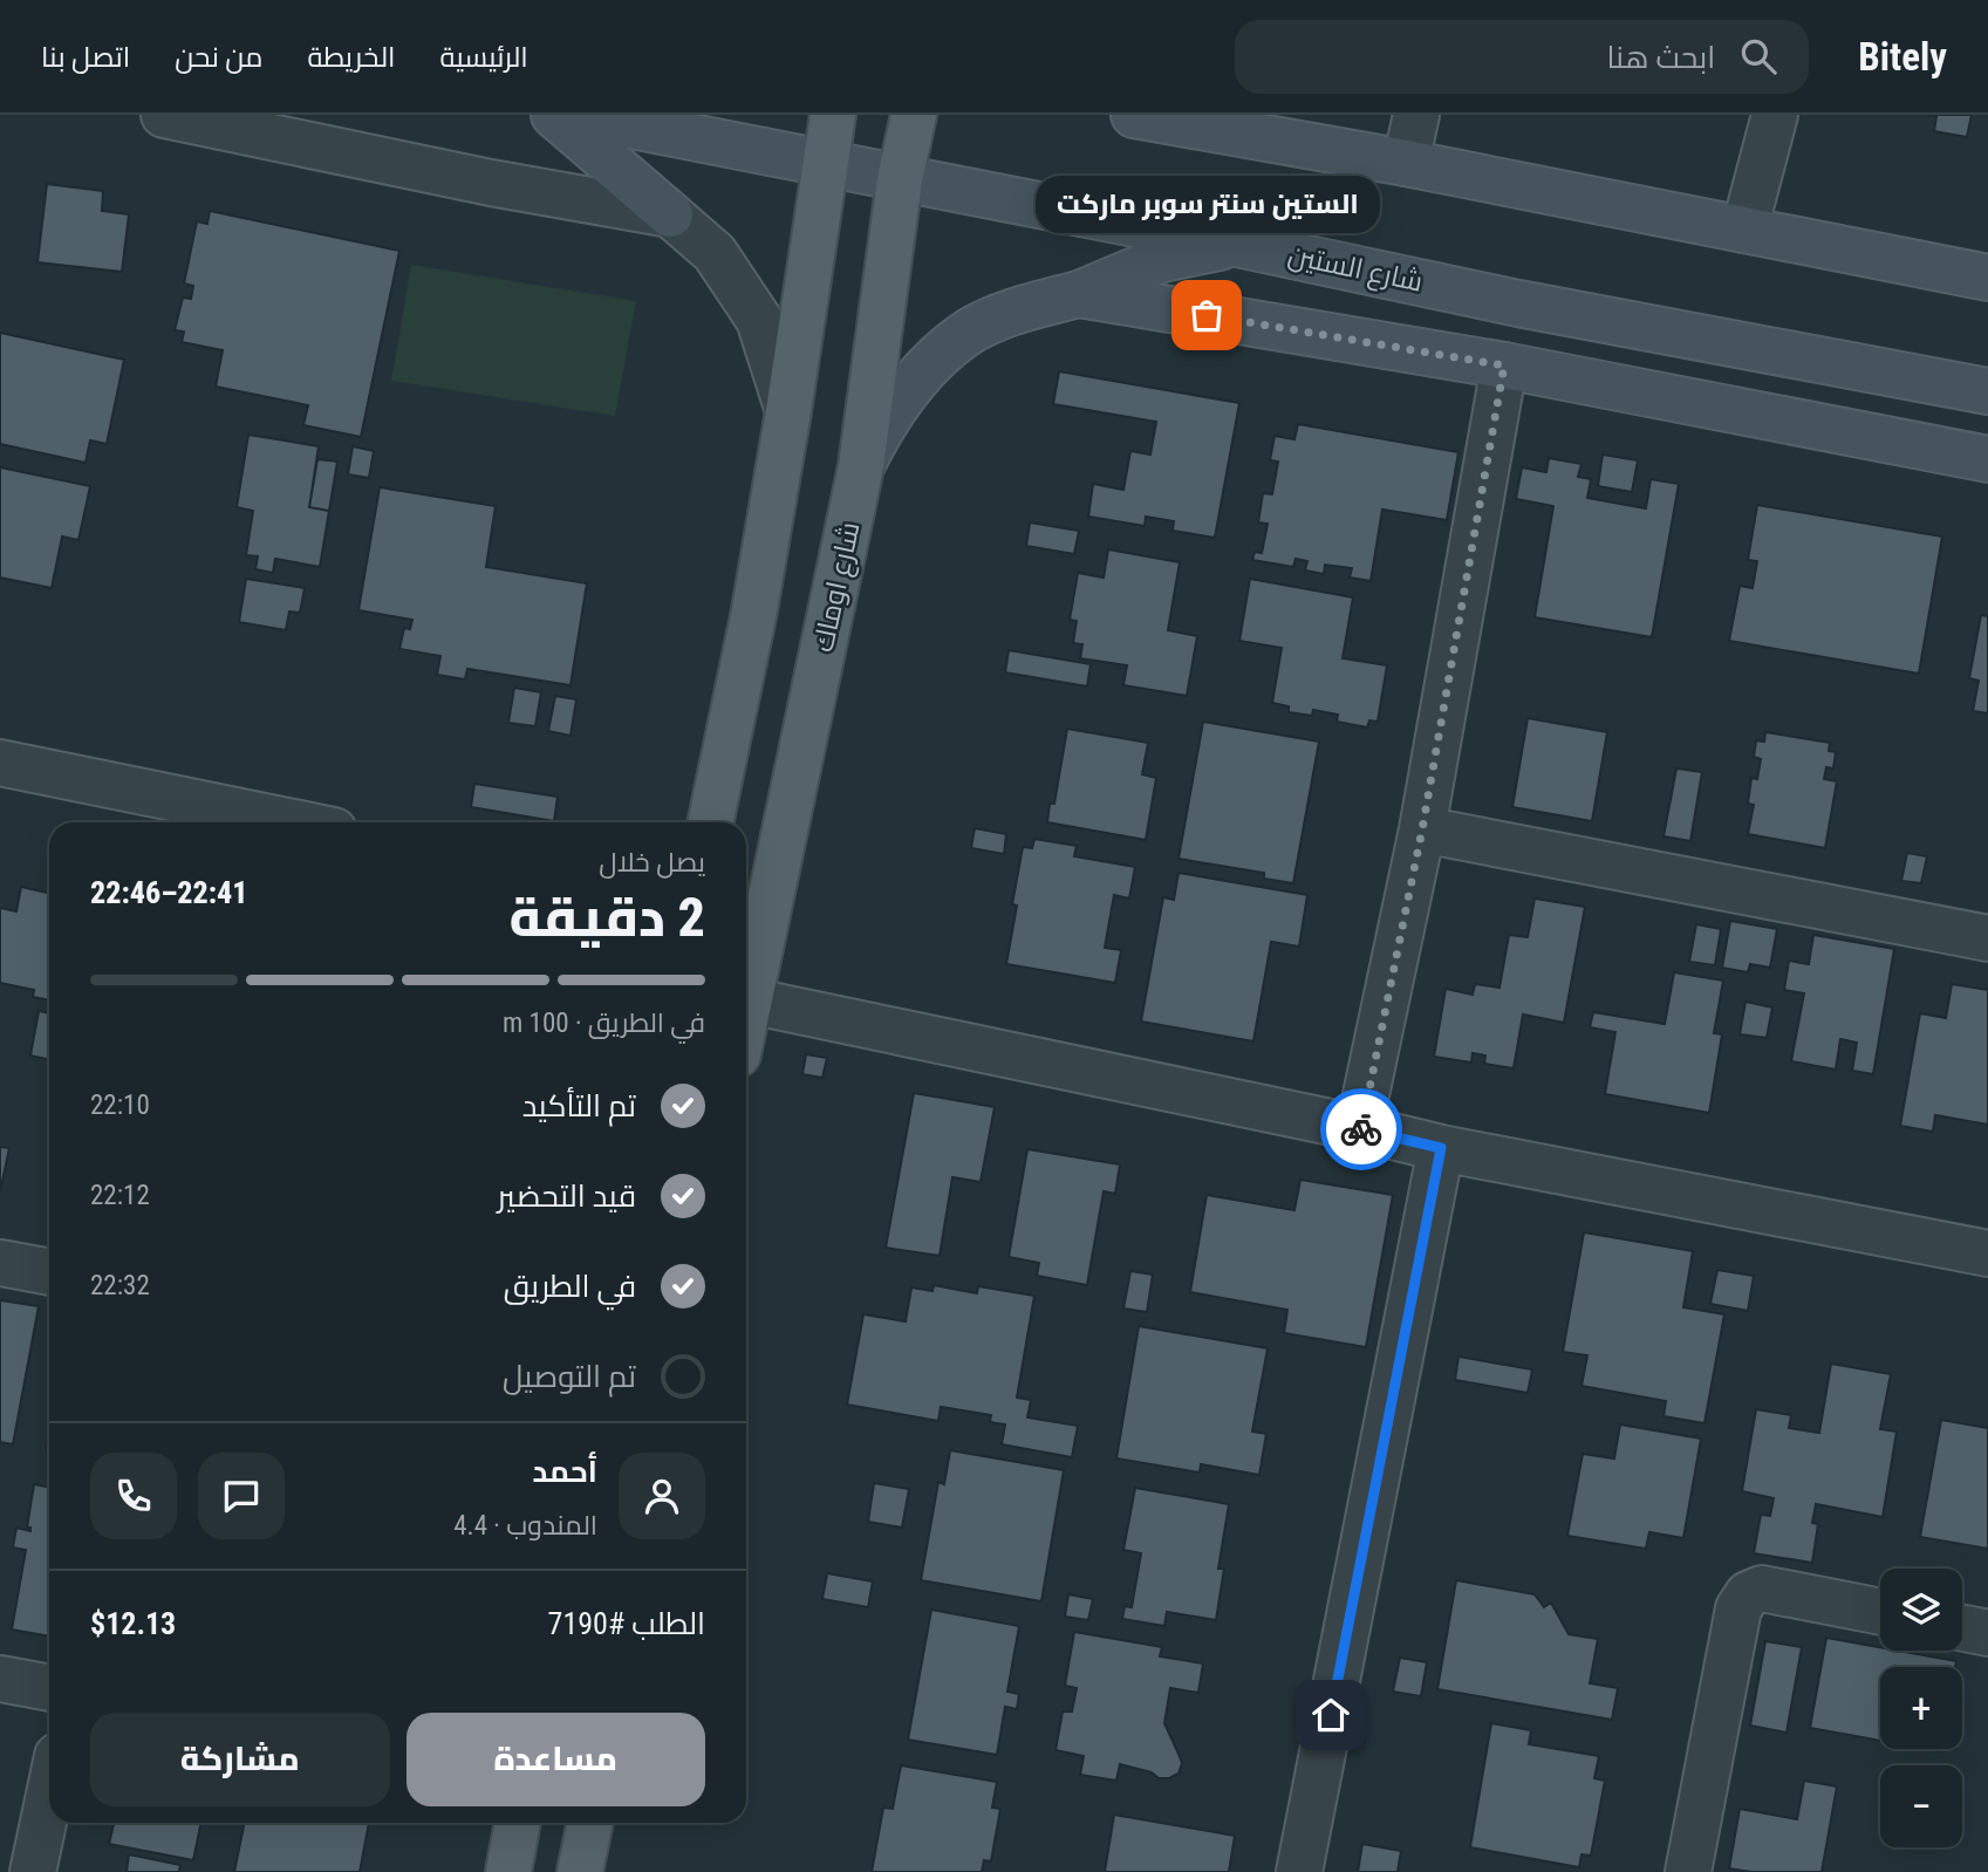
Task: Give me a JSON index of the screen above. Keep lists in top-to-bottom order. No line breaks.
{"streets":{"main road":["شارع الستين","شارع اوماك"]},"crossings":[["شارع الستين","شارع اوماك"]],"places":["الستين سنتر سوبر ماركت"],"page":{"header":"Bitely","search":"ابحث هنا","nav":["الرئيسية","الخريطة","من نحن","اتصل بنا"],"bubble":"الستين سنتر سوبر ماركت","heading":["2 دقيقة","يصل خلال","22:41–22:46"],"panel":["أحمد","المندوب · 4.4","الطلب #7190","$12.13"],"bar":"في الطريق · 100 m","list":[["تم التأكيد","22:10"],["قيد التحضير","22:12"],["في الطريق","22:32"],"تم التوصيل"],"map_buttons":["+","−"],"buttons":["مساعدة","مشاركة"]}}
